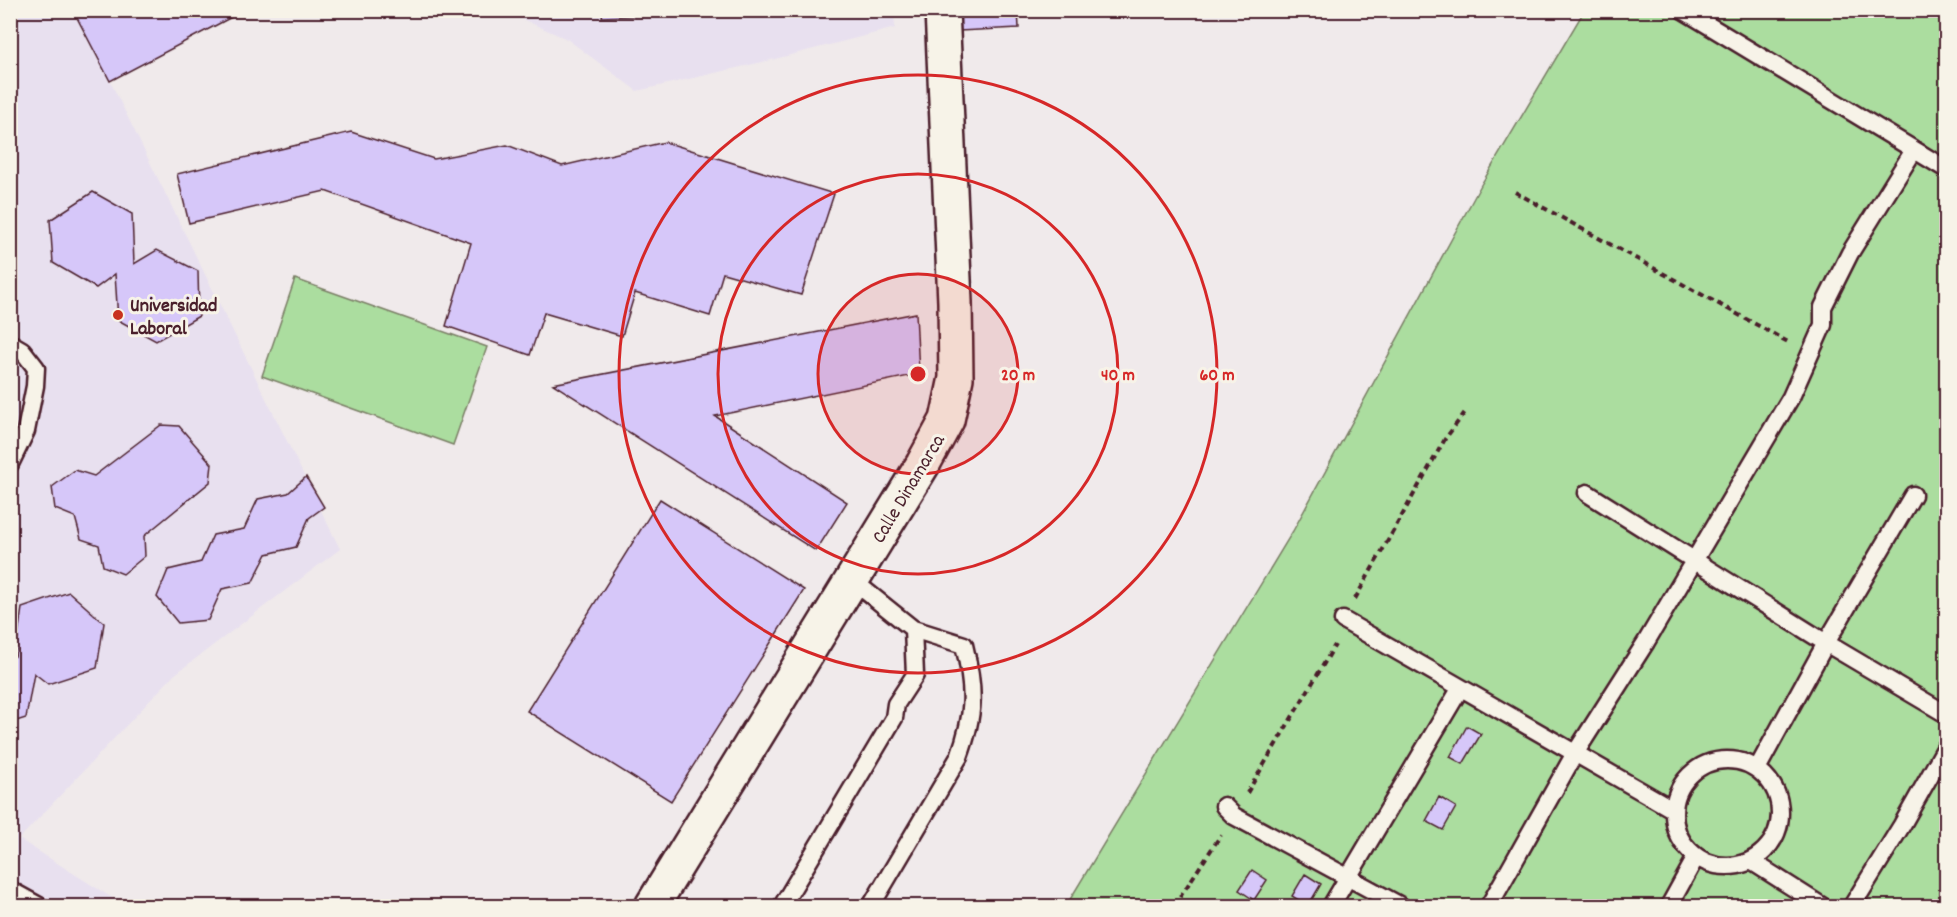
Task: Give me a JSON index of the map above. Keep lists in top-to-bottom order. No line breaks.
{"streets":{"street":["Calle Dinamarca"]},"places":["Universidad Laboral"],"rings":["20 m","40 m","60 m"]}
